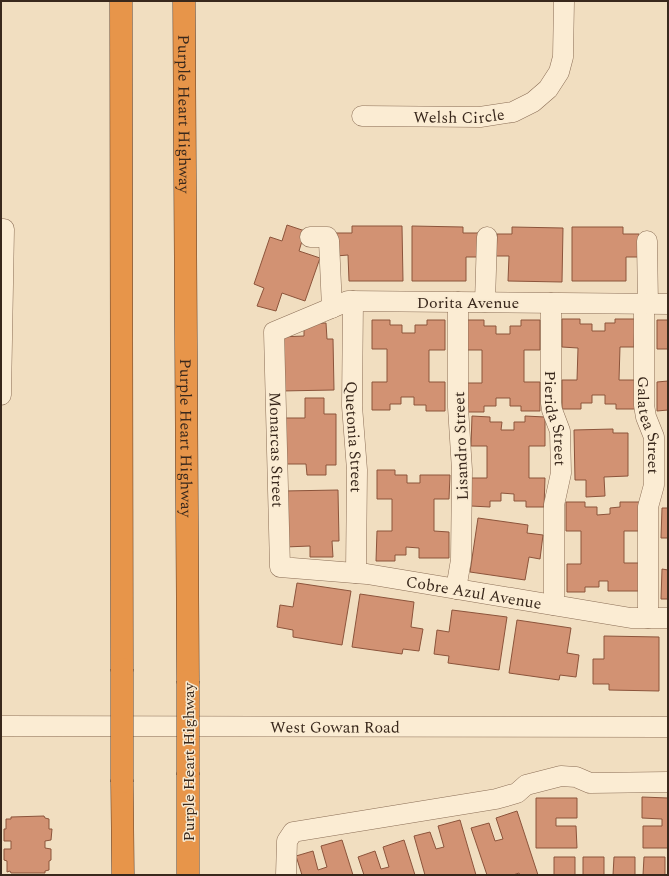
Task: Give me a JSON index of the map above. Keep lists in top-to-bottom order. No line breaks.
{"streets":{"highway":["Purple Heart Highway"],"street":["Welsh Circle","Dorita Avenue","Pierida Street","Galatea Street","Quetonia Street","Lisandro Street","Monarcas Street","Cobre Azul Avenue","West Gowan Road"]},"crossings":[["Dorita Avenue","Pierida Street"],["Dorita Avenue","Galatea Street"],["Dorita Avenue","Quetonia Street"],["Dorita Avenue","Lisandro Street"],["Dorita Avenue","Monarcas Street"],["Pierida Street","Cobre Azul Avenue"],["Galatea Street","Cobre Azul Avenue"],["Quetonia Street","Cobre Azul Avenue"],["Lisandro Street","Cobre Azul Avenue"],["Monarcas Street","Cobre Azul Avenue"]]}
